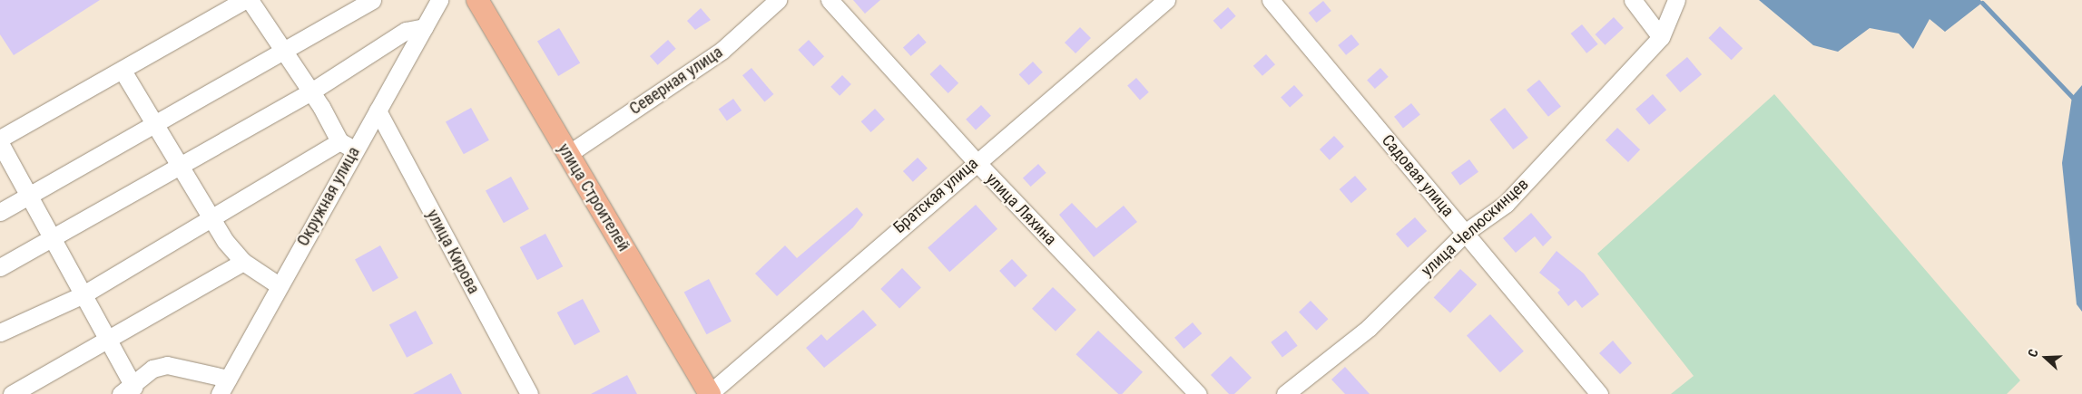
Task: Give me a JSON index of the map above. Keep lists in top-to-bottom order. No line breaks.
{"streets":{"main road":["улица Строителей"],"street":["Северная улица","Садовая улица","Братская улица","Окружная улица","улица Ляхина","улица Челюскинцев","улица Кирова"]},"crossings":[["Северная улица","улица Строителей"],["Садовая улица","улица Челюскинцев"],["Братская улица","улица Строителей"],["Братская улица","улица Ляхина"],["Окружная улица","улица Кирова"]],"north":"left"}
